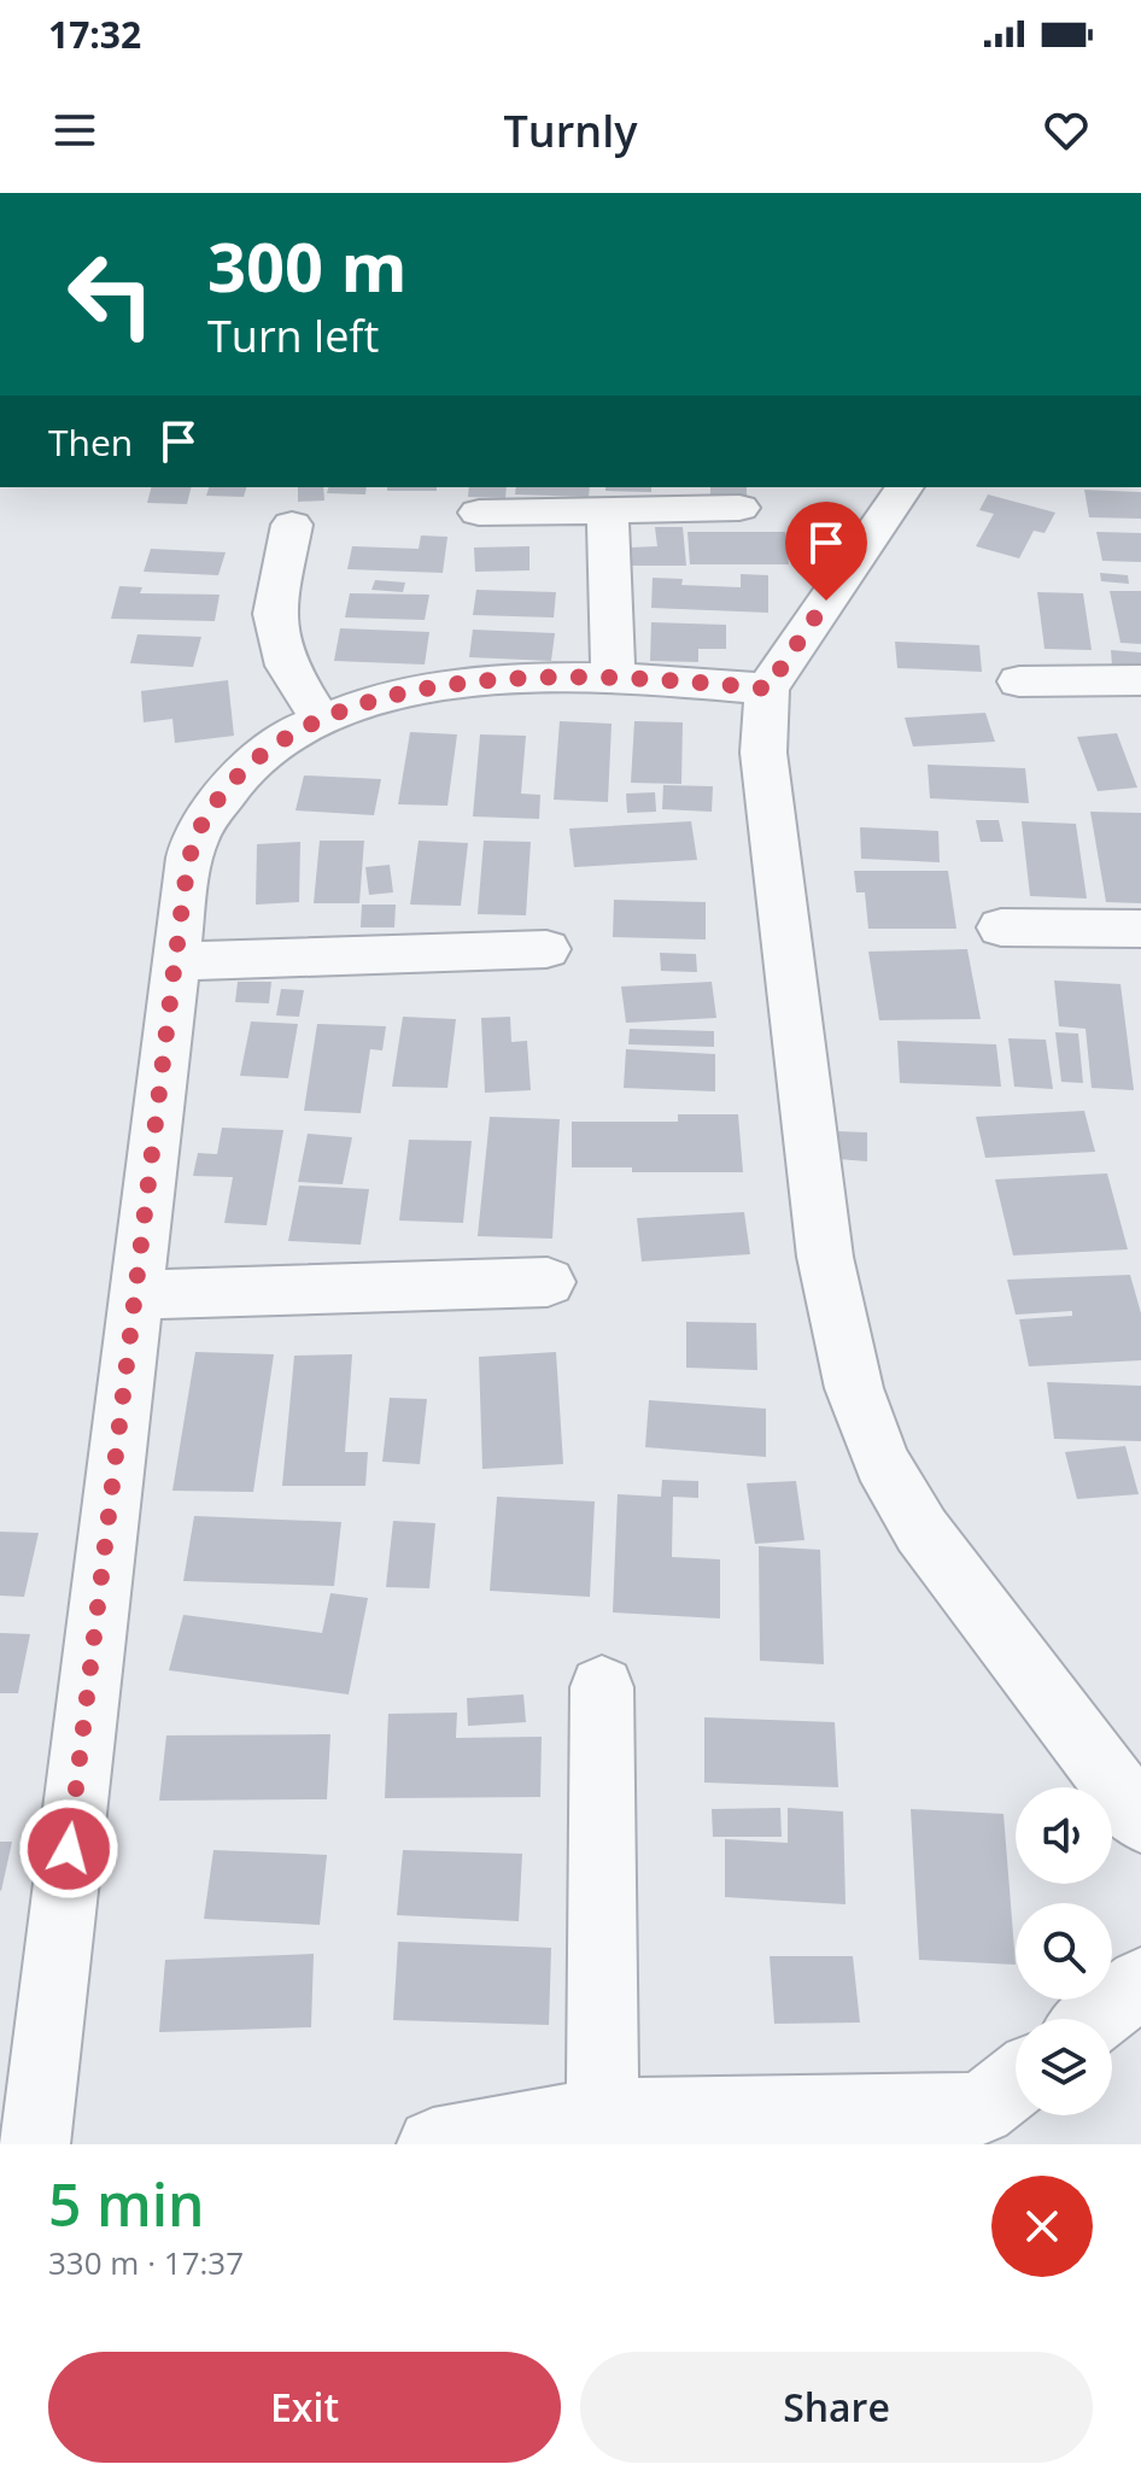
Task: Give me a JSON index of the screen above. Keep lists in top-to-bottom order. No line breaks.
{"page":{"status":"17:32","header":"Turnly","turn":["300 m","Turn left"],"then":"Then","heading":["5 min","330 m · 17:37"],"buttons":["Exit","Share"]}}
